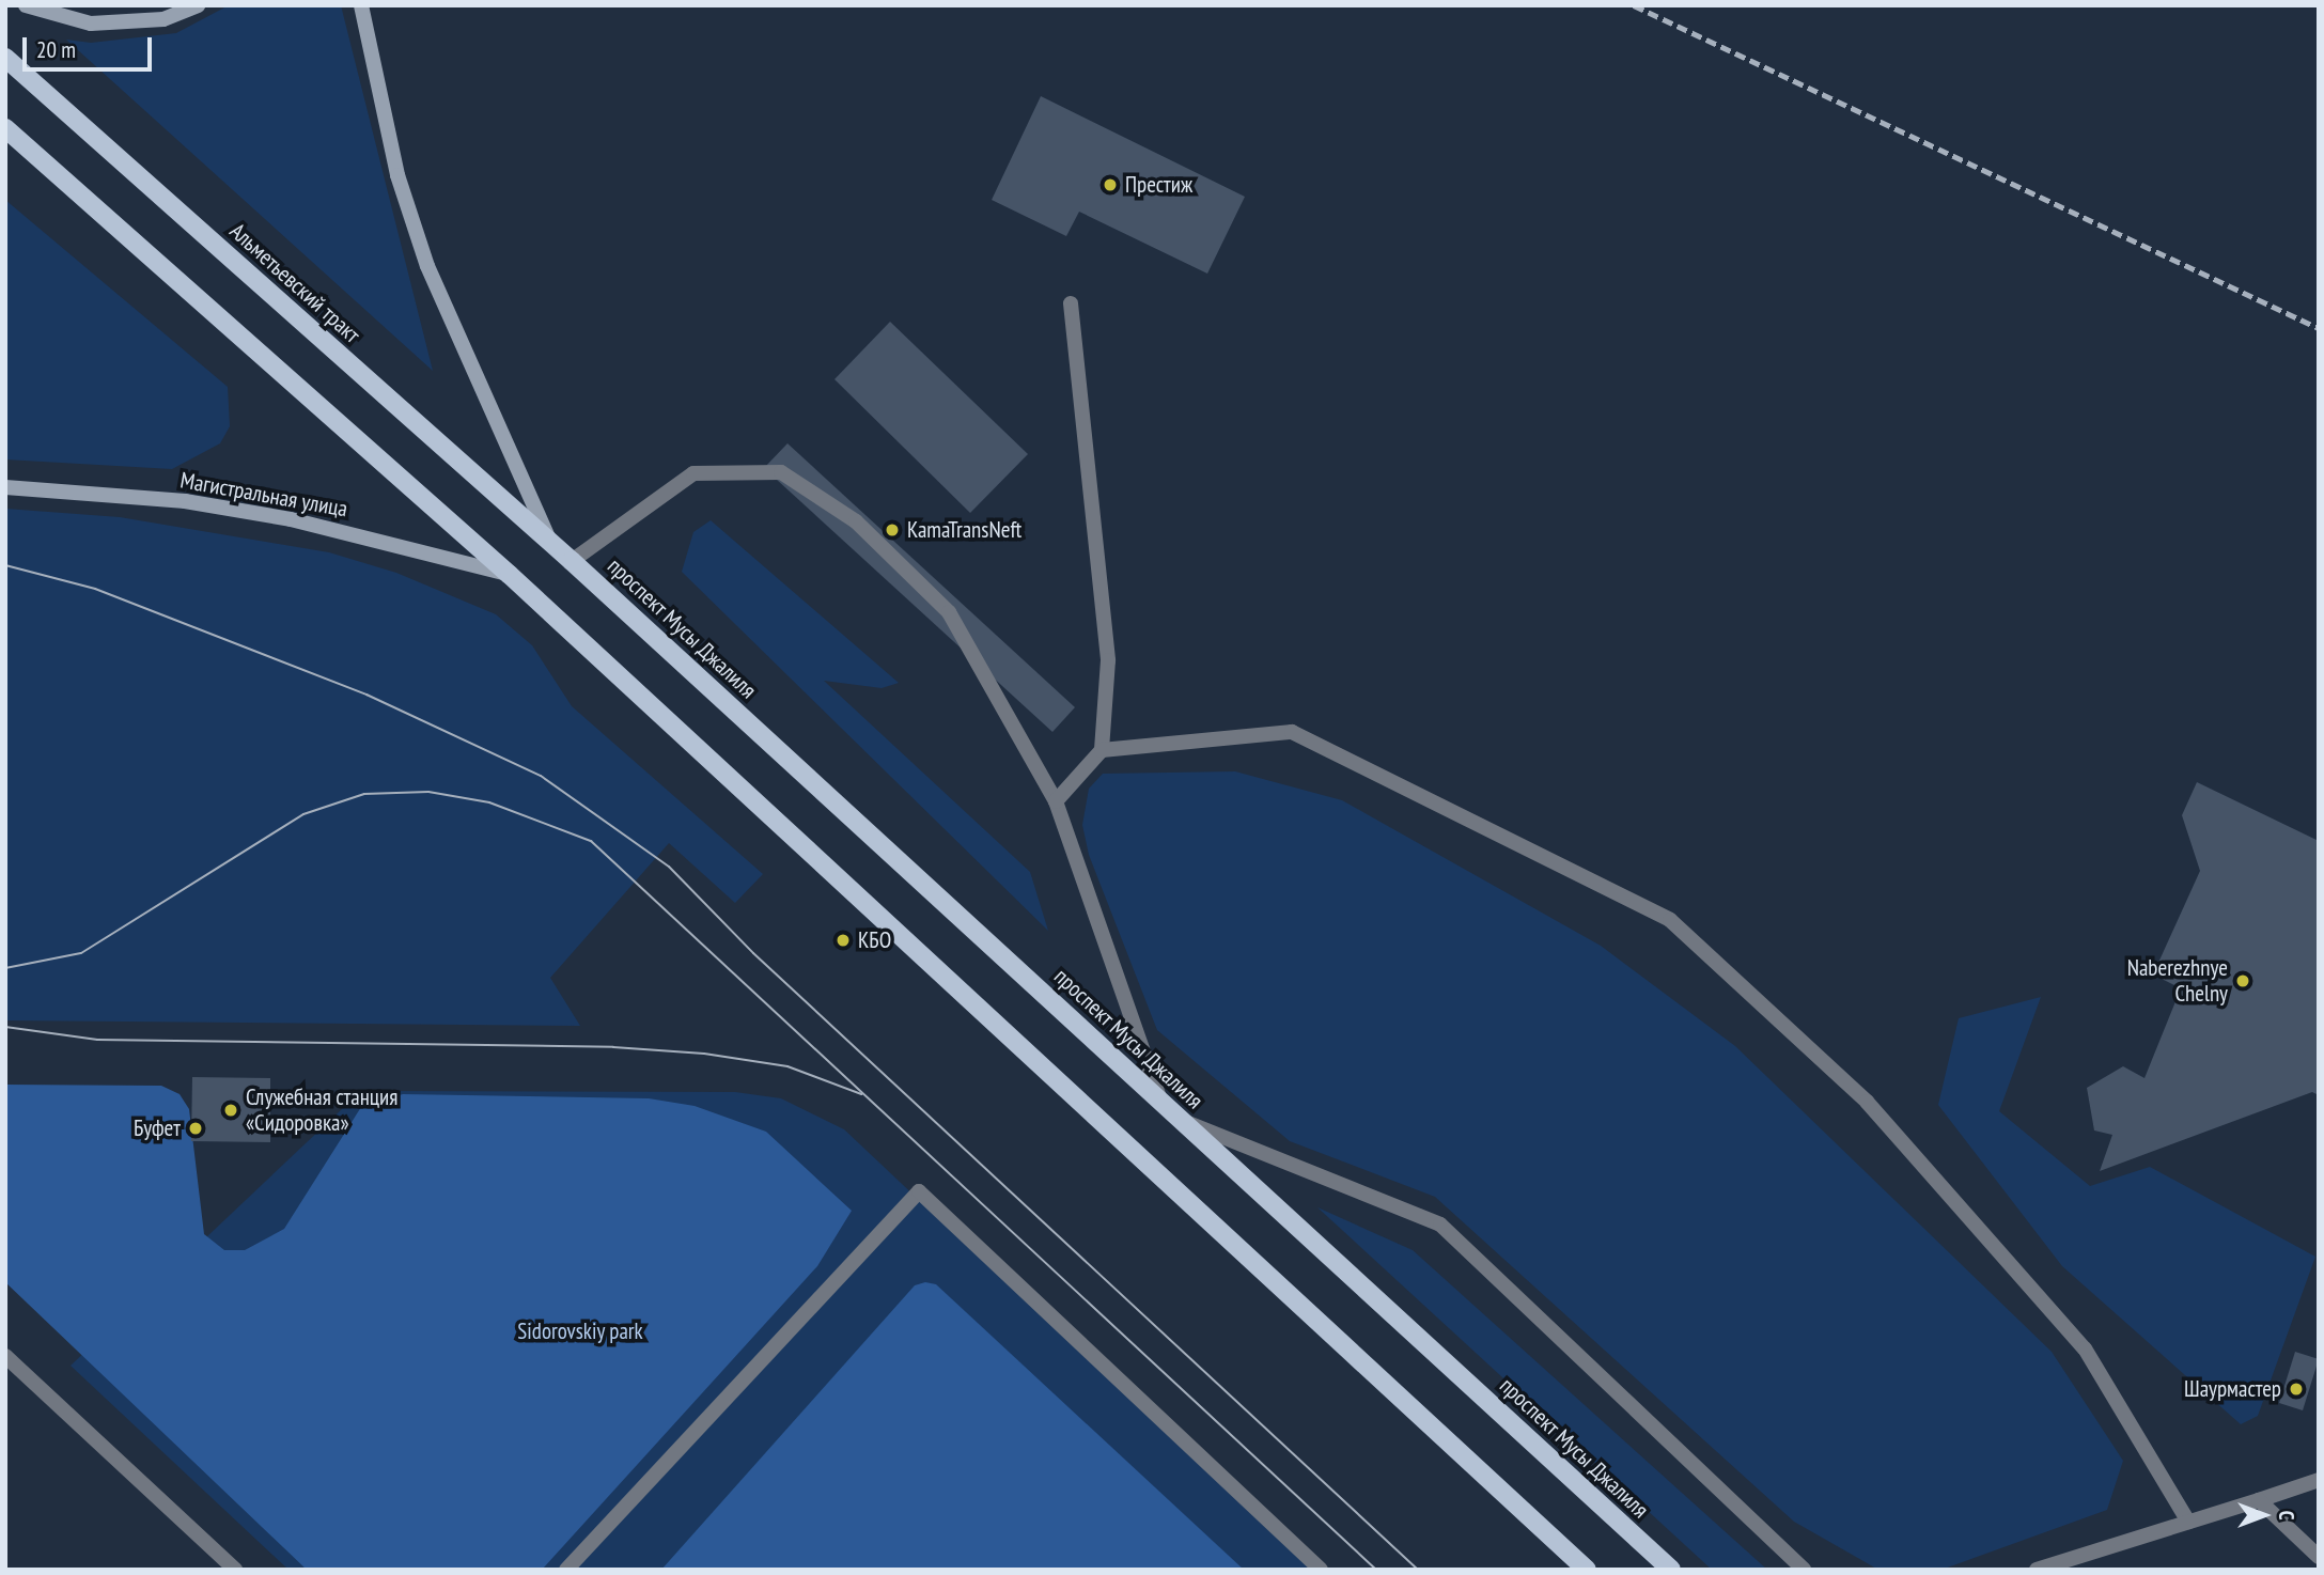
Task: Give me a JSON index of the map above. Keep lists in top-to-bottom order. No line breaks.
{"streets":{"main road":["Альметьевский тракт","Магистральная улица","проспект Мусы Джалиля"]},"crossings":[["Альметьевский тракт","проспект Мусы Джалиля"]],"parks":["Sidorovskiy park"],"places":["Престиж","KamaTransNeft","КБО","Naberezhnye Chelny","Служебная станция «Сидоровка»","Буфет","Шаурмастер"],"scale_bar":"20 m","north":"right"}
